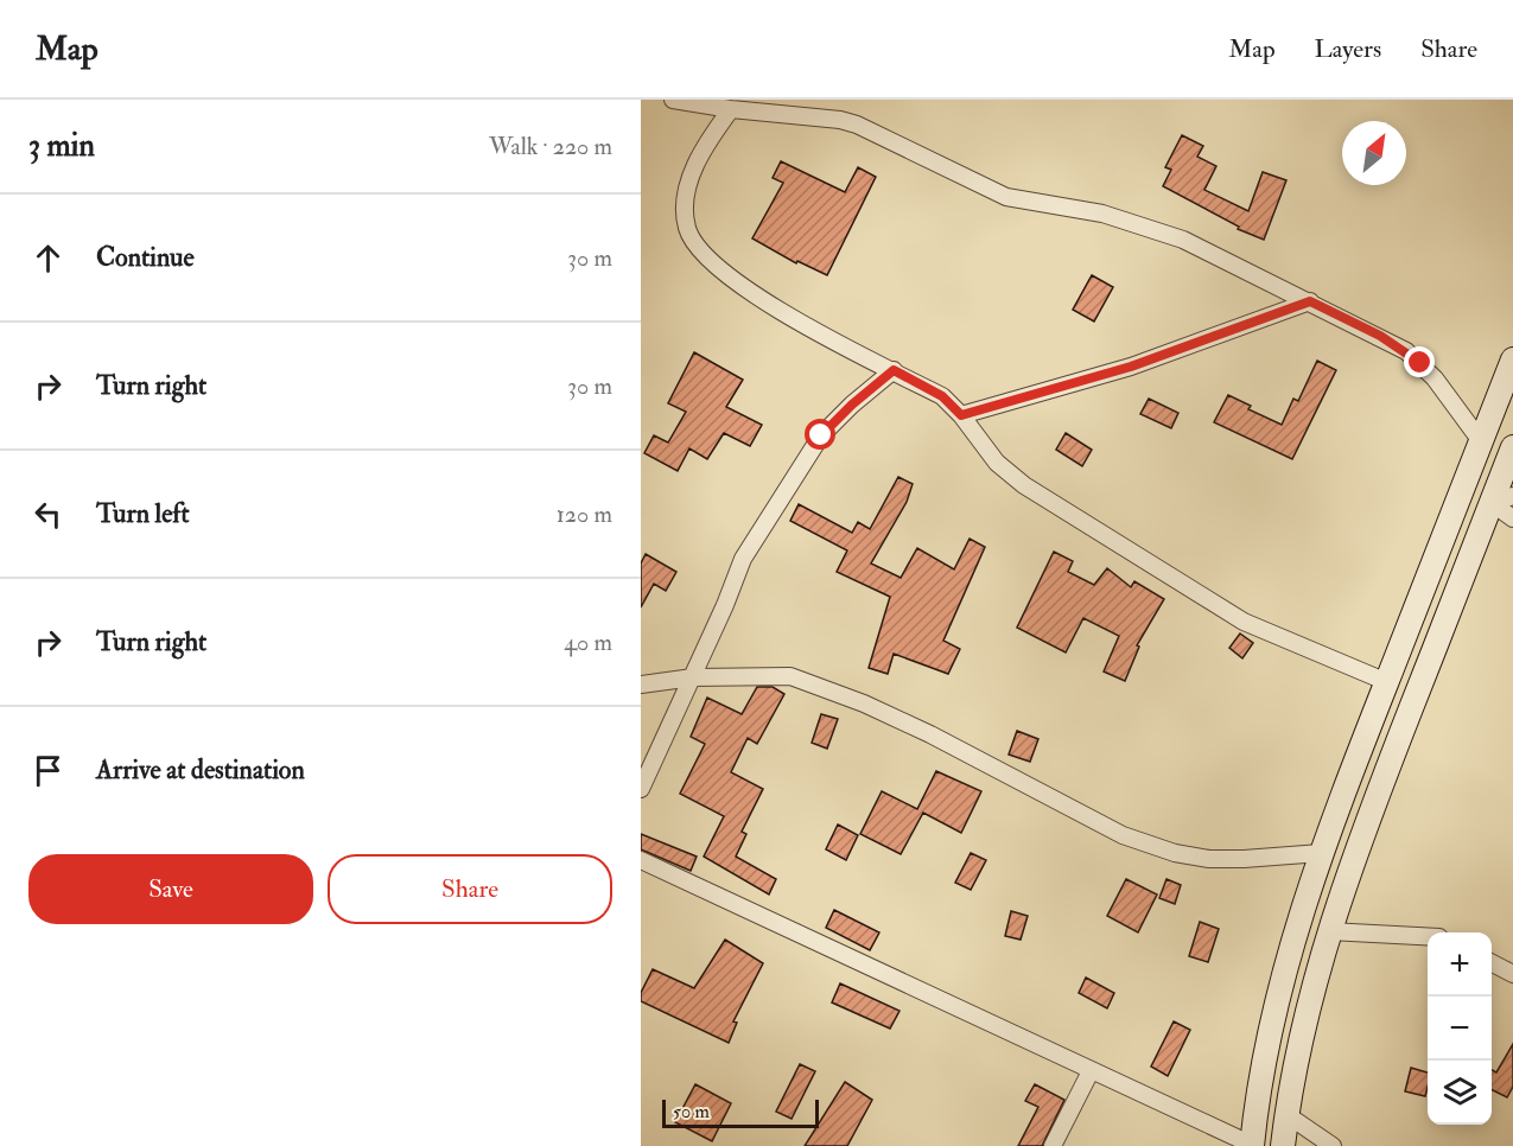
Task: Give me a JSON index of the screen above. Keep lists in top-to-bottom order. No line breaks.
{"scale_bar":"50 m","north":"top right","page":{"header":"Map","nav":["Map","Layers","Share"],"heading":["3 min","Walk · 220 m"],"list":[["Continue","30 m"],["Turn right","30 m"],["Turn left","120 m"],["Turn right","40 m"],"Arrive at destination"],"buttons":["Save","Share"],"map_buttons":["+","−"],"scale":"50 m"}}
